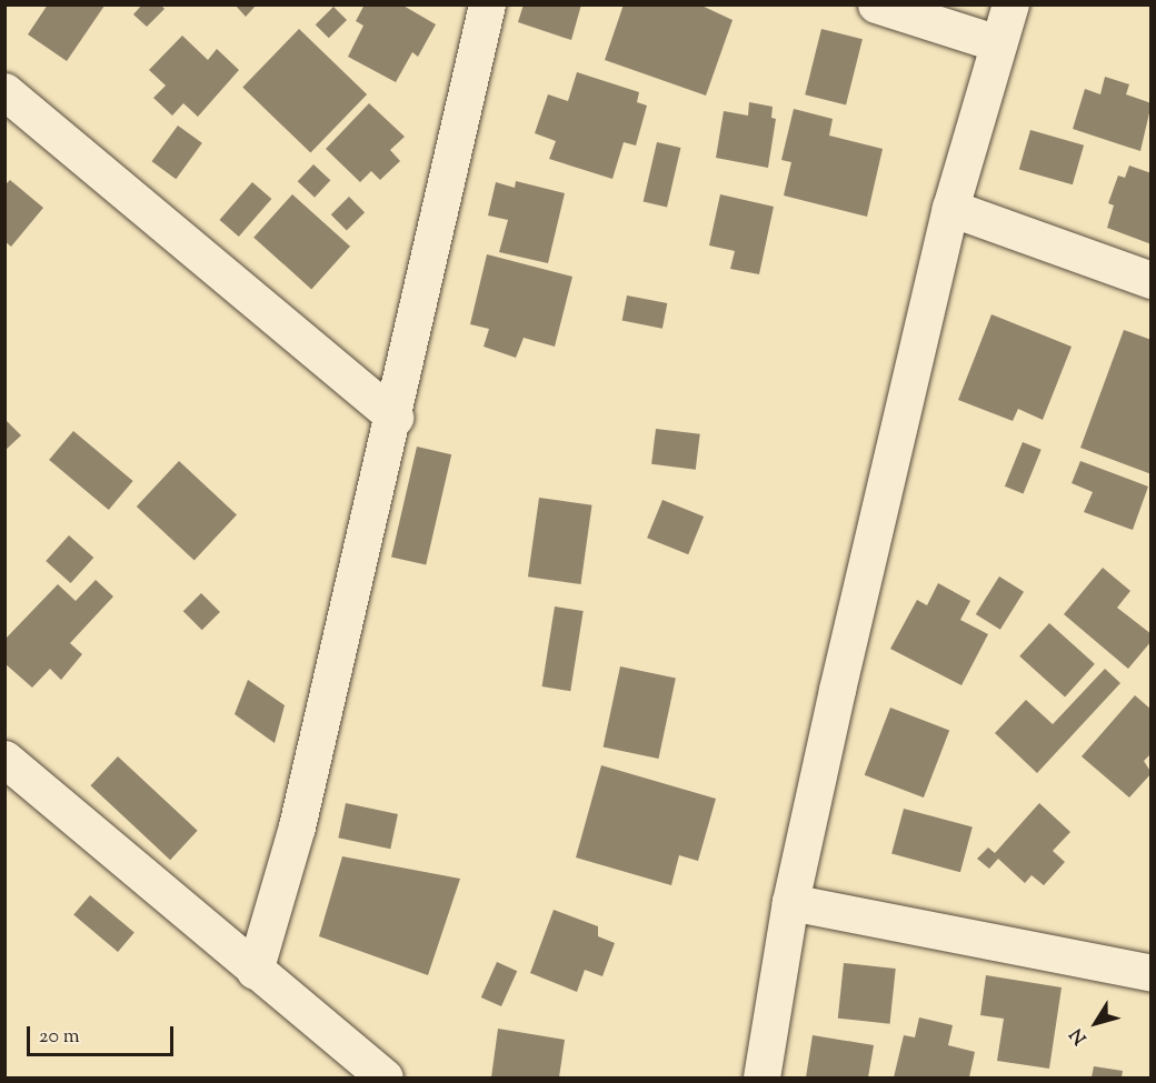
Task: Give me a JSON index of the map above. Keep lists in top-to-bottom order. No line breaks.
{"scale_bar":"20 m","north":"bottom left"}
